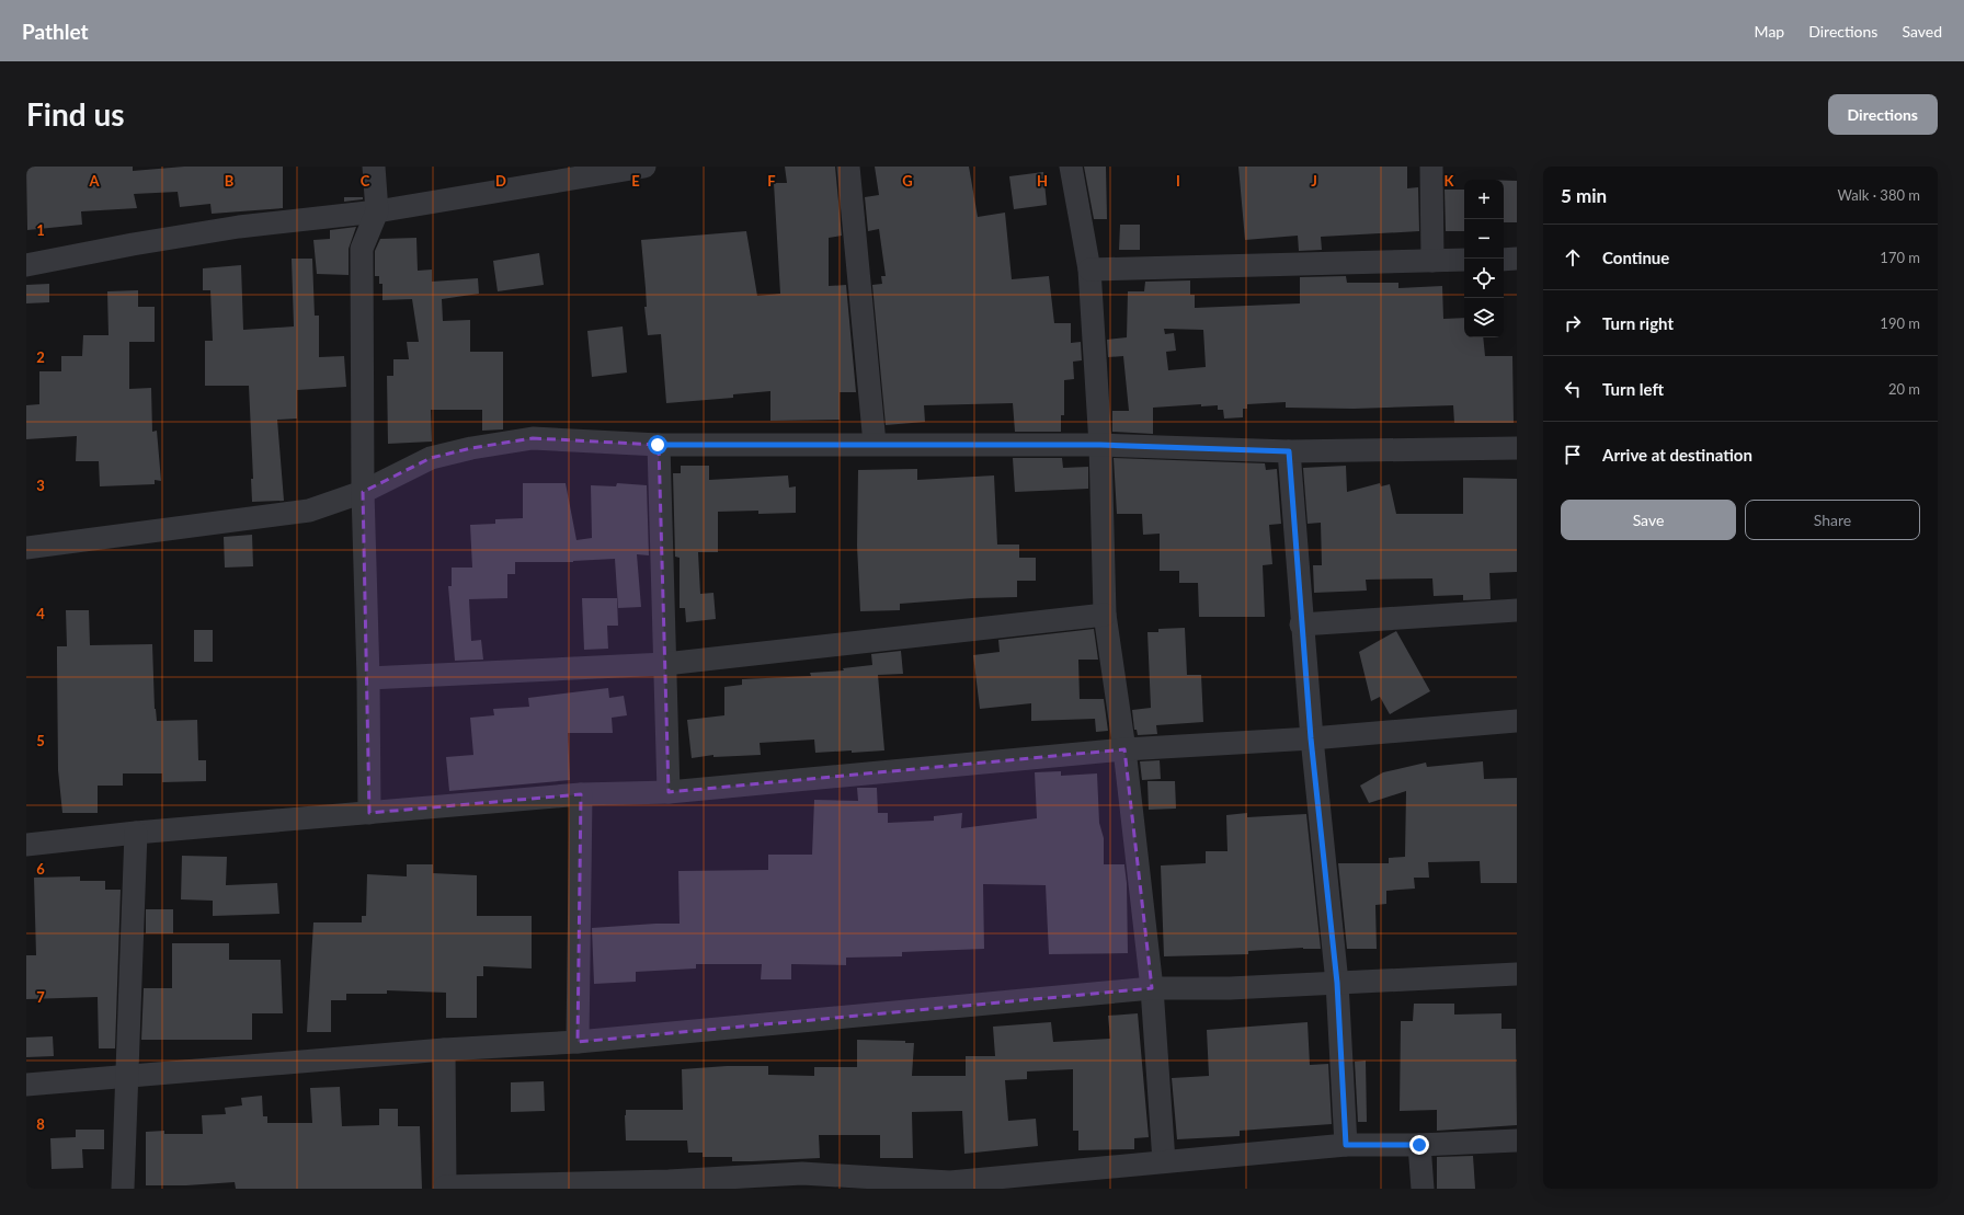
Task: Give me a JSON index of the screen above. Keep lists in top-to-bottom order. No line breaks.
{"page":{"header":"Pathlet","nav":["Map","Directions","Saved"],"buttons":["Directions",["Save","Share"]],"title":"Find us","heading":["5 min","Walk · 380 m"],"map_buttons":["+","−"],"list":[["Continue","170 m"],["Turn right","190 m"],["Turn left","20 m"],"Arrive at destination"]},"grid":{"columns":["A","B","C","D","E","F","G","H","I","J","K"],"rows":["1","2","3","4","5","6","7","8"]}}
